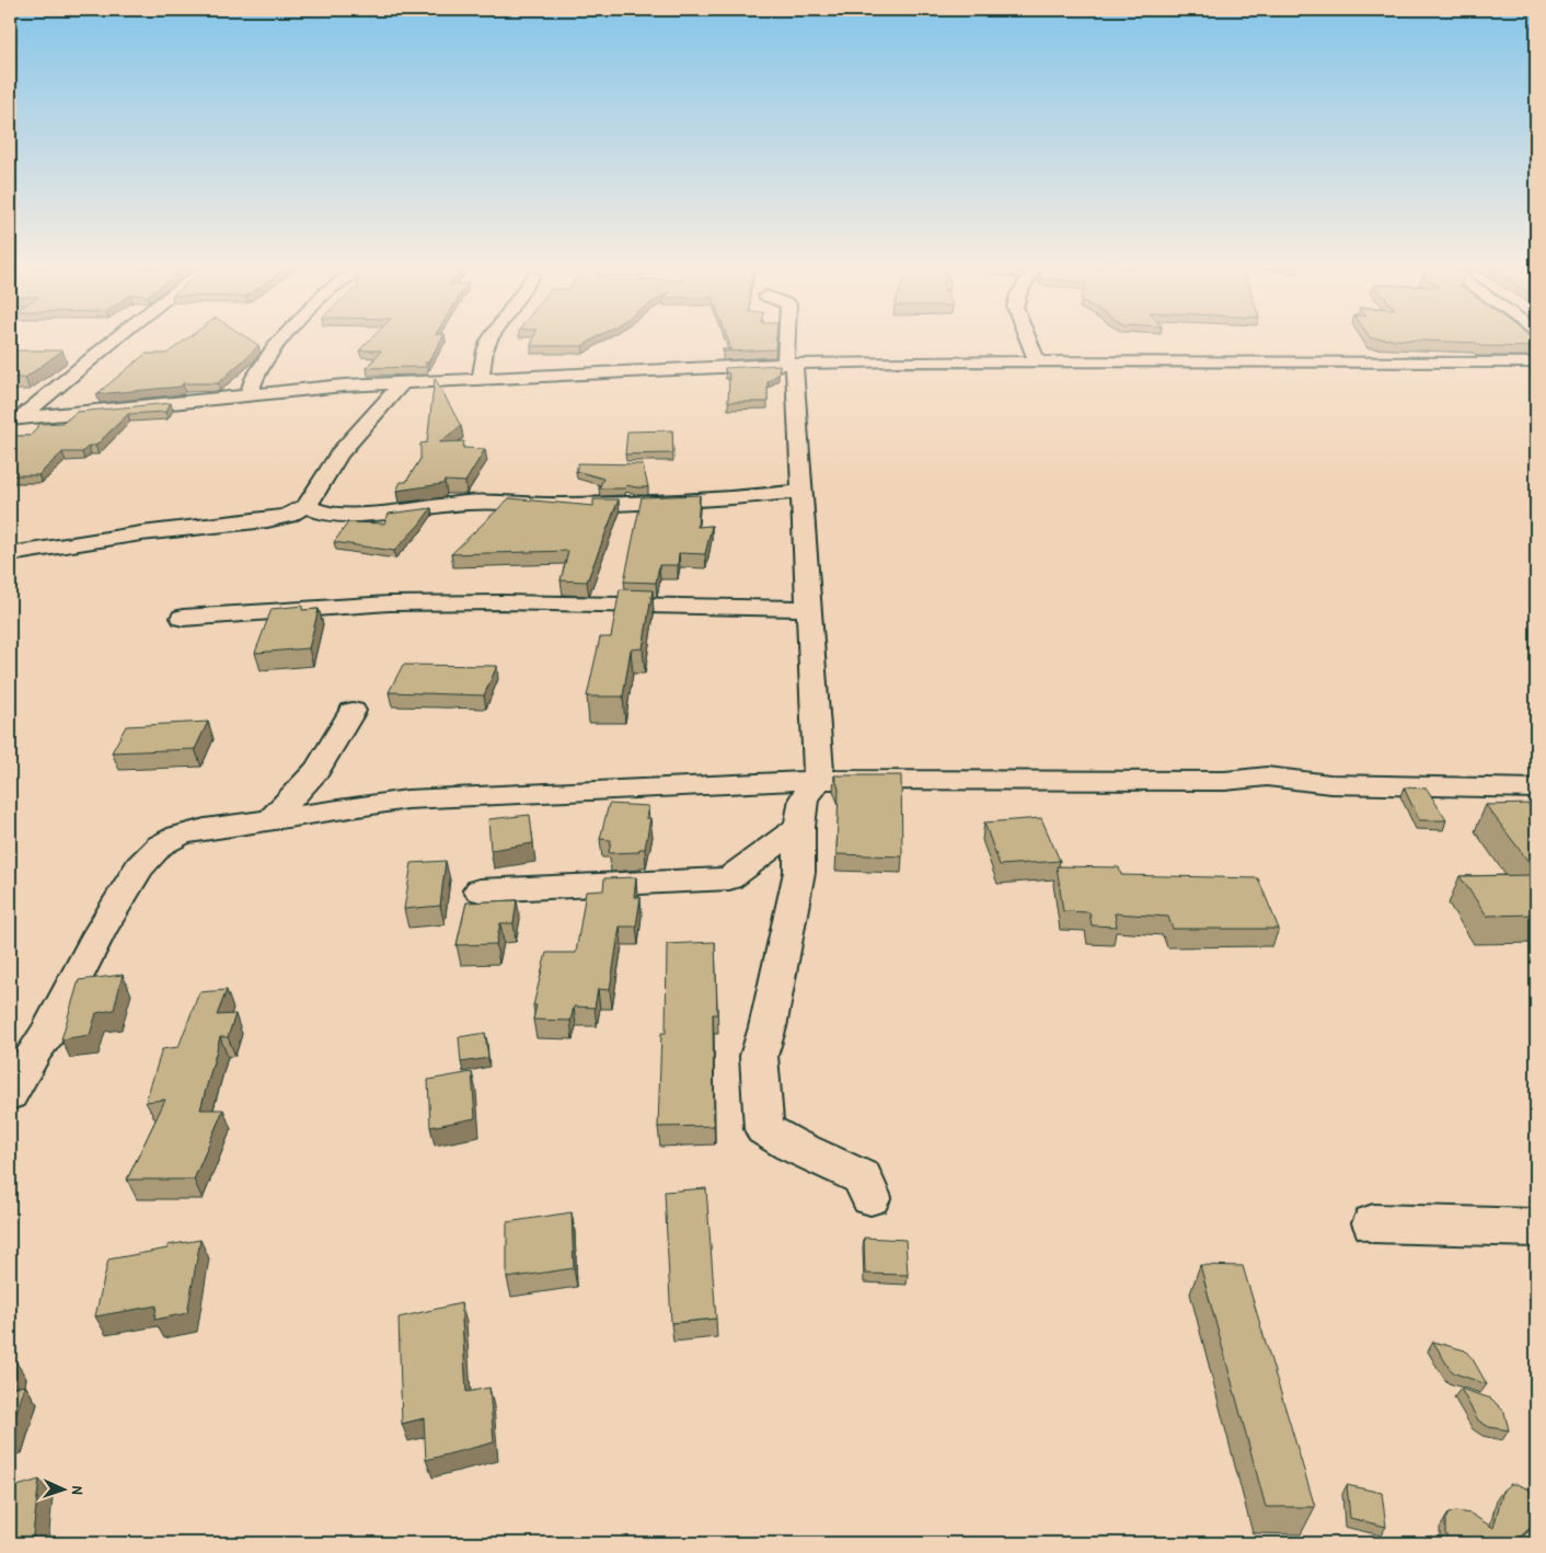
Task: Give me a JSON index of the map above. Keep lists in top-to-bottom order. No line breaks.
{"north":"right"}
